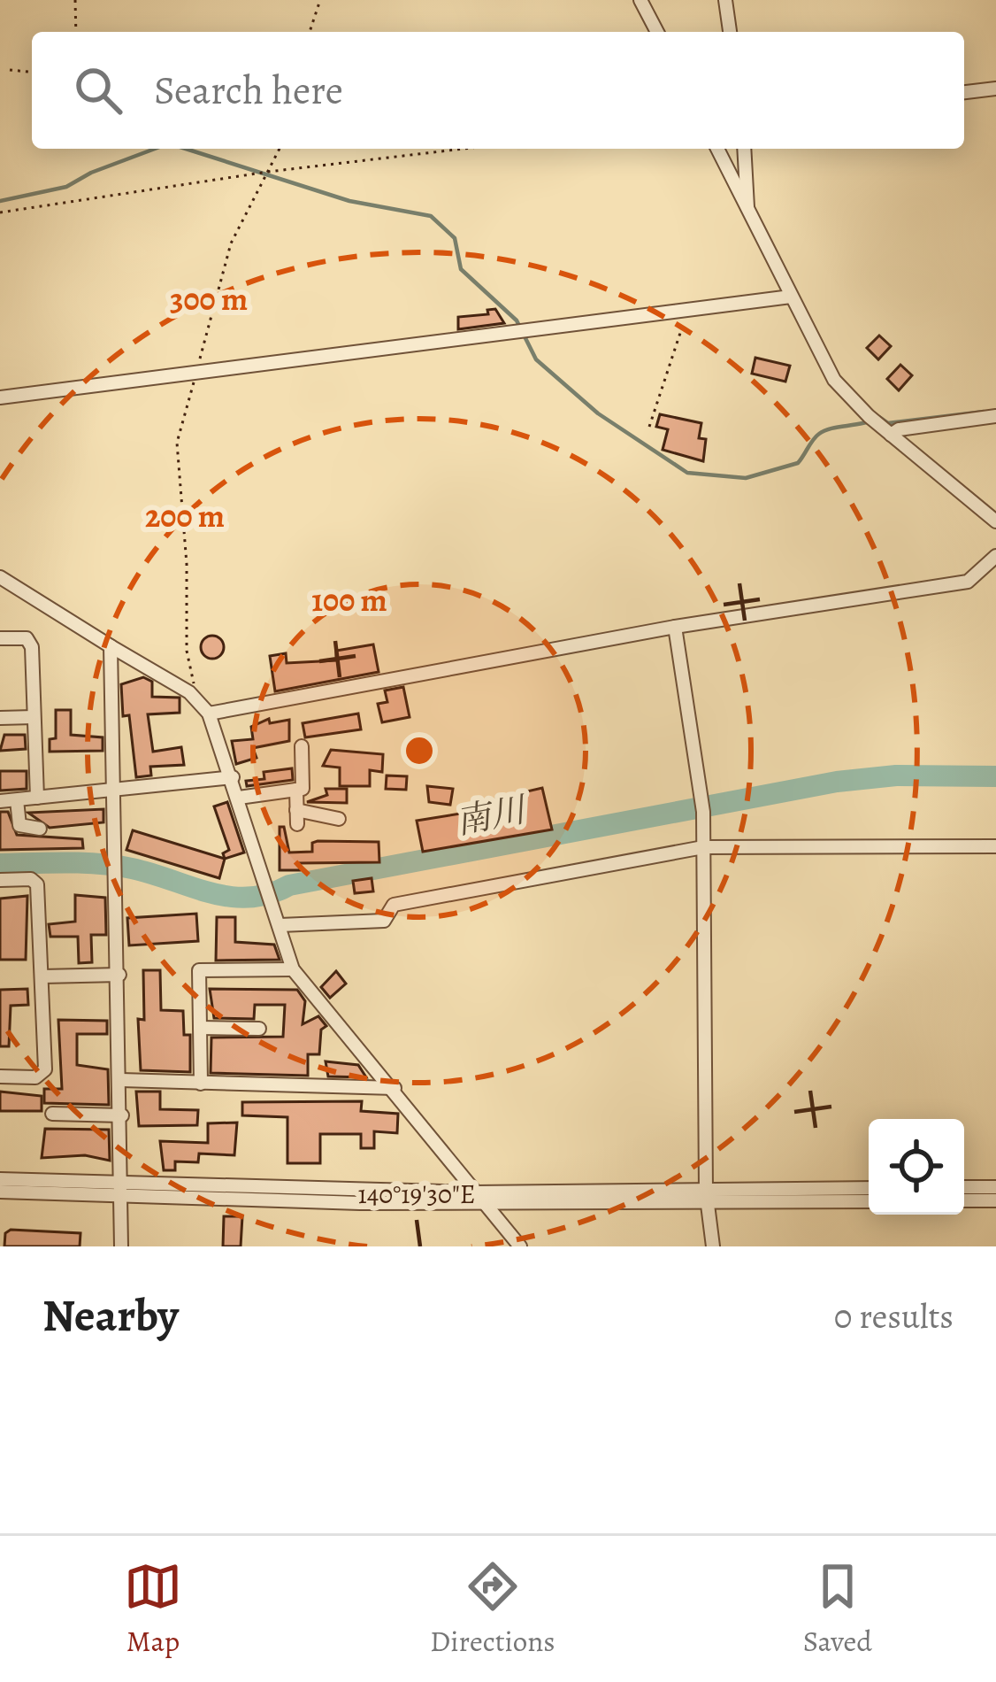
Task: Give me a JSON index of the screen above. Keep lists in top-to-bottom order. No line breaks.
{"water":["南川"],"page":{"search":"Search here","heading":["Nearby","0 results"],"nav":["Map","Directions","Saved"]},"coordinates":["140°19'30\"E"],"rings":["300 m","200 m","100 m"]}
